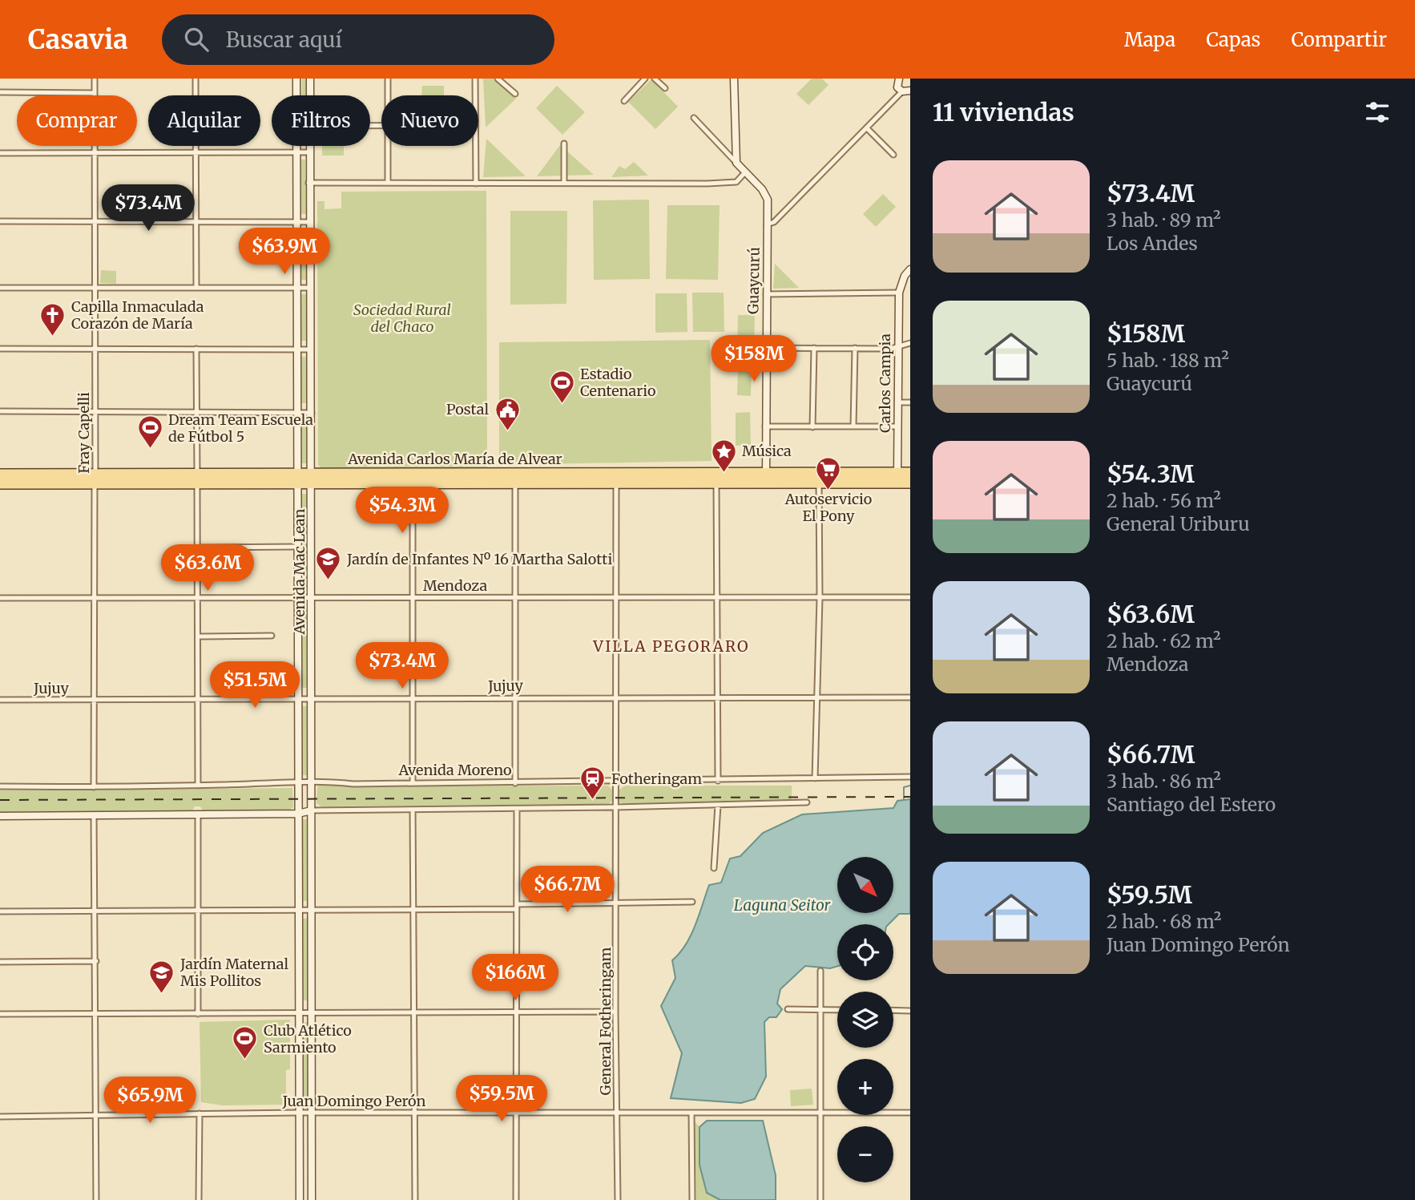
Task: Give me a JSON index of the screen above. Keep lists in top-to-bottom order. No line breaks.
{"streets":{"main road":["Guaycurú","Carlos Campia","Avenida Carlos María de Alvear","Avenida Mac Lean"],"street":["Fray Capelli","Mendoza","Jujuy","Avenida Moreno","General Fotheringam","Juan Domingo Perón"]},"crossings":[["Guaycurú","Avenida Carlos María de Alvear"],["Carlos Campia","Avenida Carlos María de Alvear"],["Fray Capelli","Avenida Carlos María de Alvear"],["Fray Capelli","Mendoza"],["Fray Capelli","Jujuy"],["Fray Capelli","Avenida Moreno"],["Avenida Carlos María de Alvear","Avenida Mac Lean"],["Avenida Carlos María de Alvear","General Fotheringam"],["Avenida Mac Lean","Mendoza"],["Avenida Mac Lean","Jujuy"],["Avenida Mac Lean","Avenida Moreno"],["Avenida Mac Lean","Juan Domingo Perón"],["Mendoza","General Fotheringam"],["Jujuy","General Fotheringam"],["Avenida Moreno","General Fotheringam"],["General Fotheringam","Juan Domingo Perón"]],"districts":["VILLA PEGORARO"],"water":["Laguna Seitor"],"parks":["Sociedad Rural del Chaco"],"places":{"church":["Capilla Inmaculada Corazón de María"],"sports":["Estadio Centenario","Dream Team Escuela de Fútbol 5","Club Atlético Sarmiento"],"public building":["Postal"],"place":["Música"],"supermarket":["Autoservicio El Pony"],"school or university":["Jardín de Infantes Nº 16 Martha Salotti","Jardín Maternal Mis Pollitos"],"station":["Fotheringam"]},"north":"bottom right","page":{"header":"Casavia","search":"Buscar aquí","nav":["Mapa","Capas","Compartir"],"heading":"11 viviendas","chip":["Comprar","Alquilar","Filtros","Nuevo"],"list":[{"name":"$73.4M","note":"3 hab. · 89 m² · Los Andes"},{"name":"$158M","note":"5 hab. · 188 m² · Guaycurú"},{"name":"$54.3M","note":"2 hab. · 56 m² · General Uriburu"},{"name":"$63.6M","note":"2 hab. · 62 m² · Mendoza"},{"name":"$66.7M","note":"3 hab. · 86 m² · Santiago del Estero"},{"name":"$59.5M","note":"2 hab. · 68 m² · Juan Domingo Perón"}],"price":["$73.4M","$63.9M","$158M","$54.3M","$63.6M","$73.4M","$51.5M","$66.7M","$166M","$59.5M","$65.9M"],"map_buttons":["+","−"]}}
